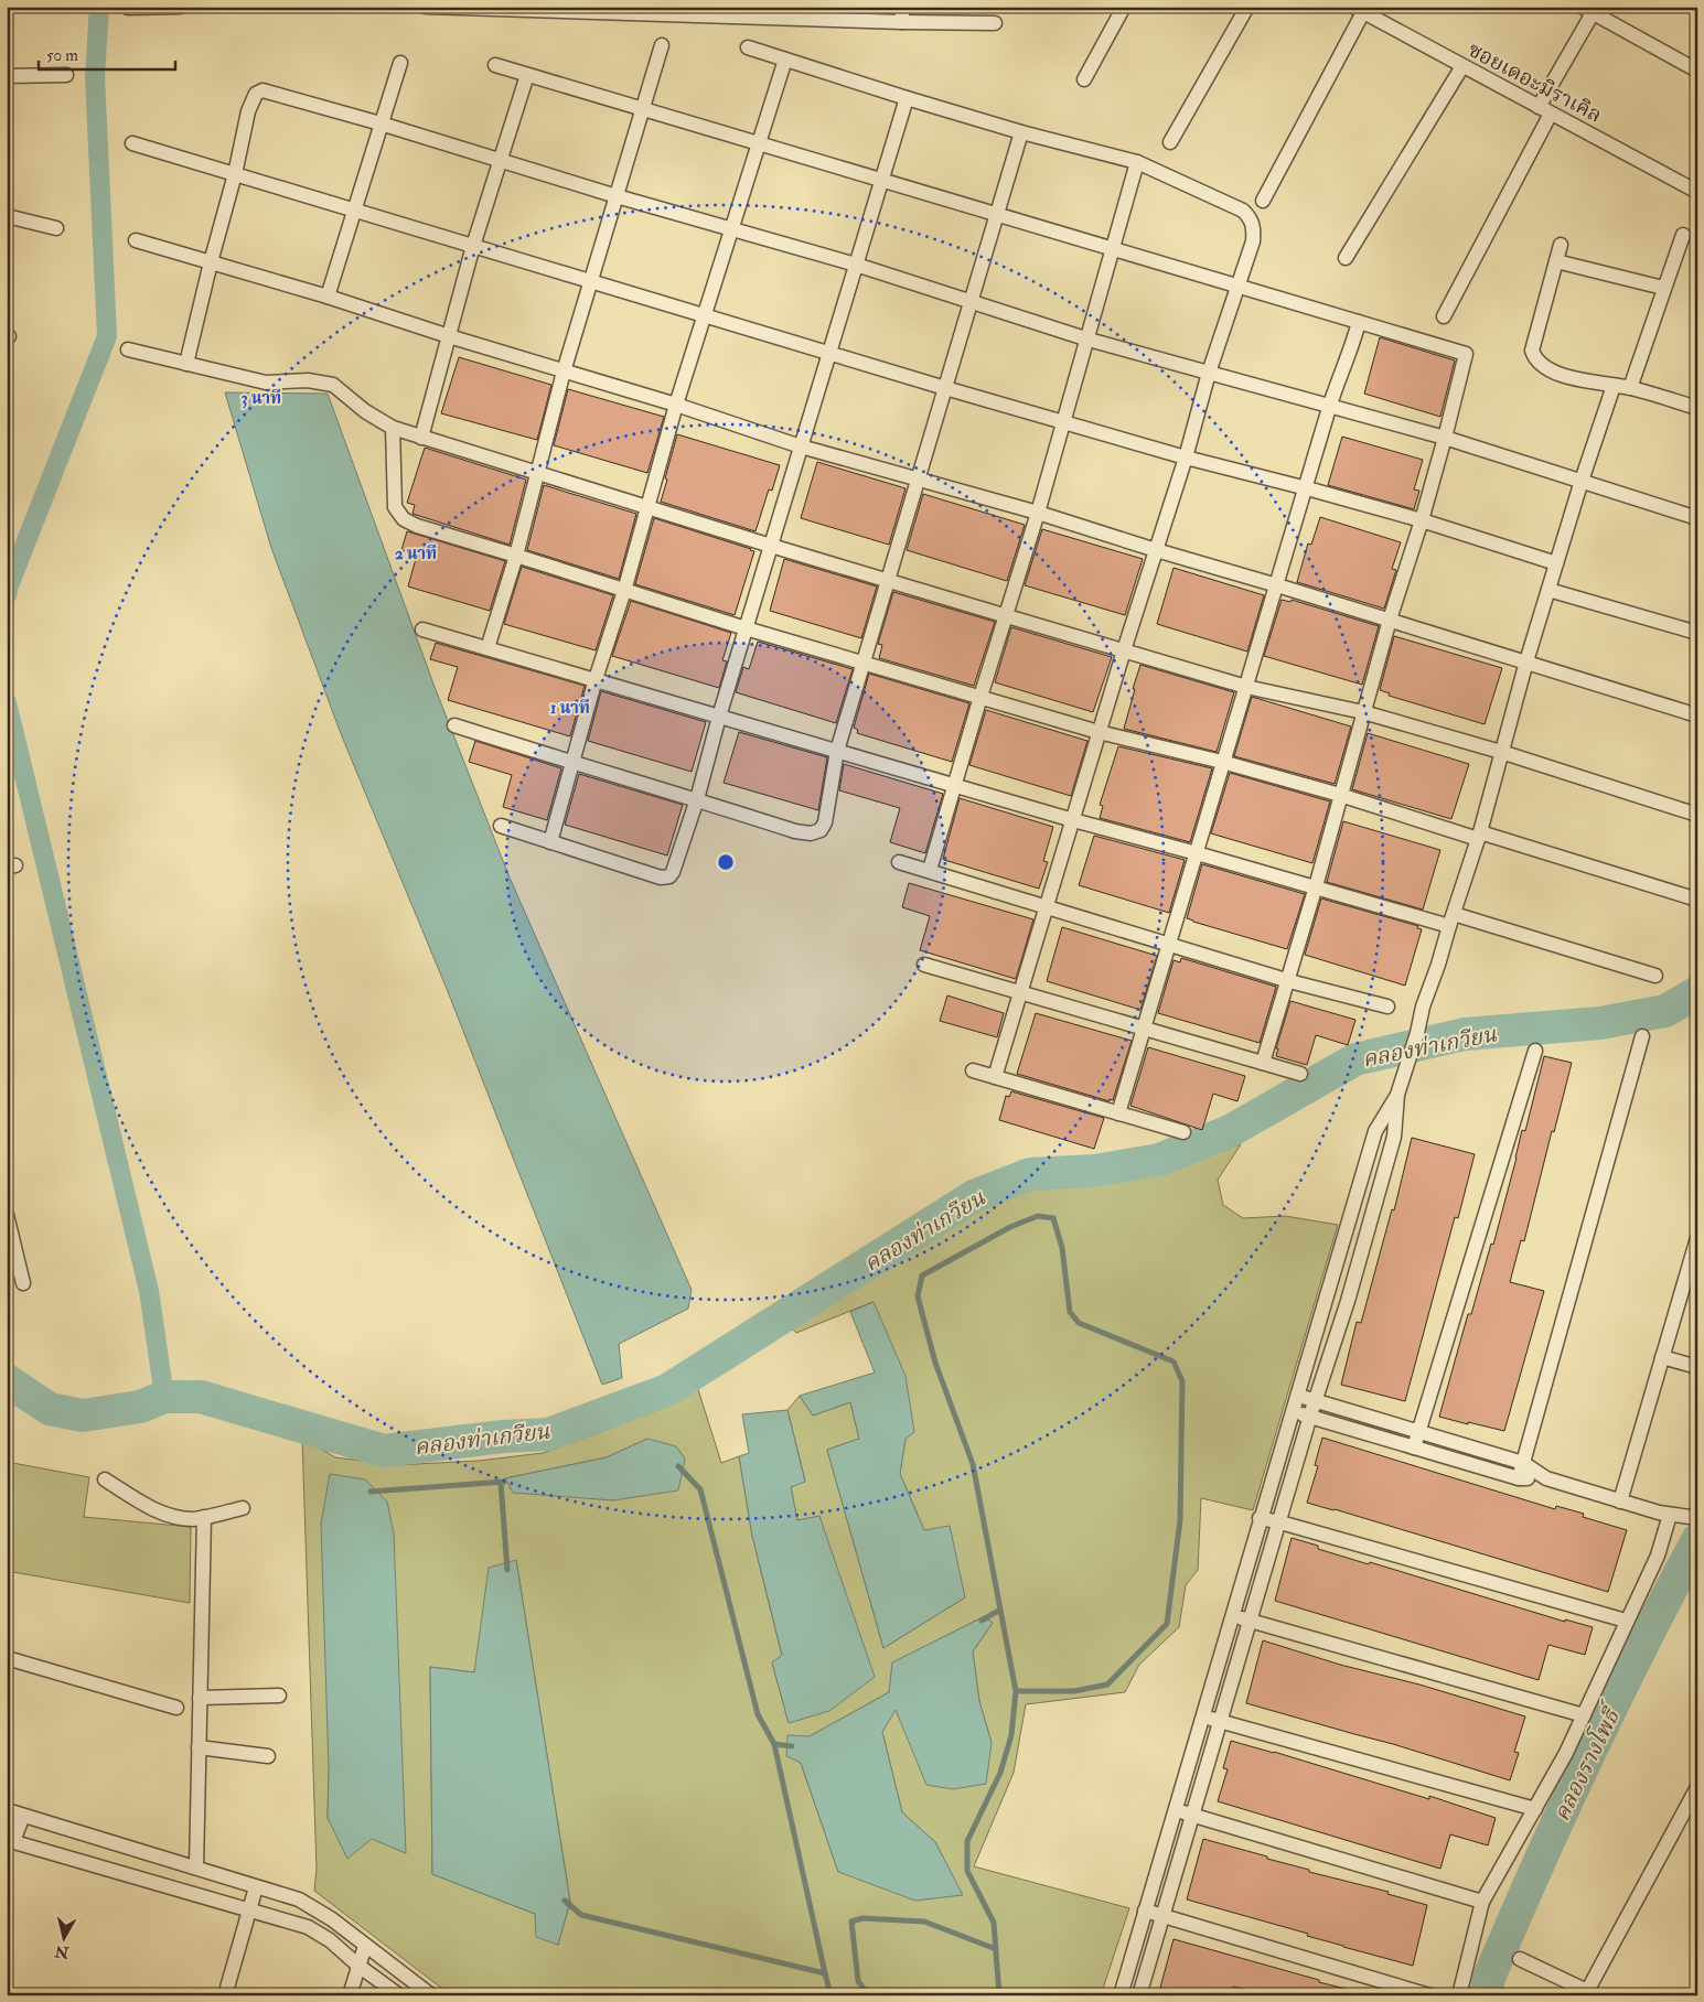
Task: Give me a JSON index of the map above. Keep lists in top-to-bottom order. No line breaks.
{"streets":{"street":["ซอยเดอะมิราเคิล"]},"water":["คลองท่าเกวียน","คลองรางโพธิ์"],"scale_bar":"50 m","north":"bottom","rings":["3 นาที","2 นาที","1 นาที"]}
